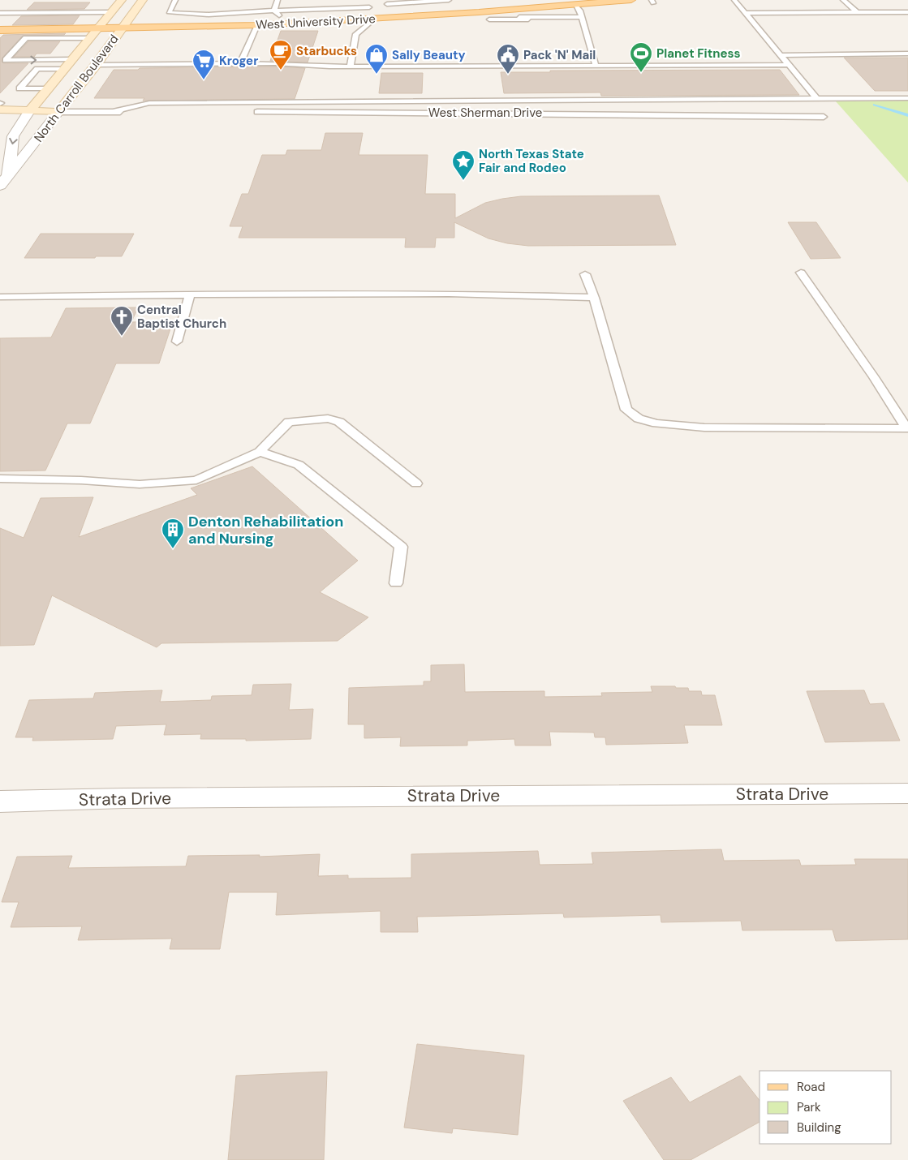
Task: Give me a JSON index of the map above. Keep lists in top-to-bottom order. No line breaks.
{"streets":{"main road":["West University Drive"],"street":["North Carroll Boulevard","Strata Drive"],"lane":["West Sherman Drive"]},"crossings":[["West University Drive","North Carroll Boulevard"]],"places":{"cafe":["Starbucks"],"sports":["Planet Fitness"],"shop":["Sally Beauty"],"public building":["Pack 'N' Mail"],"supermarket":["Kroger"],"place":["North Texas State Fair and Rodeo"],"church":["Central Baptist Church"],"building":["Denton Rehabilitation and Nursing"]},"legend":["Road","Park","Building"]}
